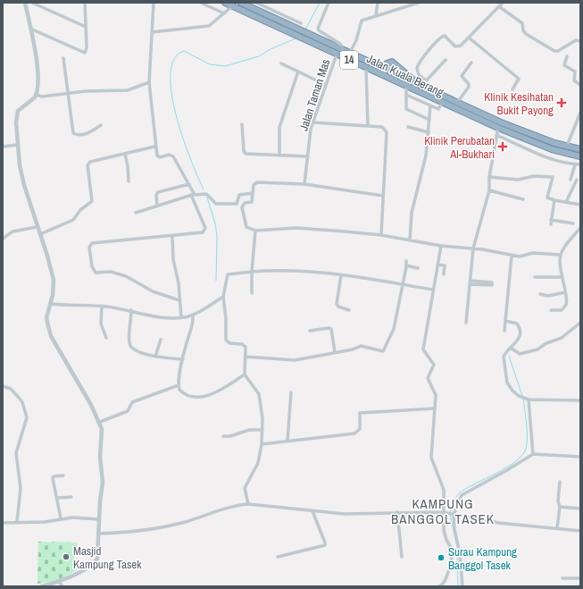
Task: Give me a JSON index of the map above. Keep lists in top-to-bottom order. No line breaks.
{"streets":{"highway":["14","Jalan Kuala Berang"],"street":["Jalan Taman Mas"]},"crossings":[["Jalan Kuala Berang","Jalan Taman Mas"]],"districts":["KAMPUNG BANGGOL TASEK"],"places":{"health":["Klinik Kesihatan Bukit Payong","Klinik Perubatan Al-Bukhari"],"other":["Masjid Kampung Tasek","Surau Kampung Banggol Tasek"]}}
